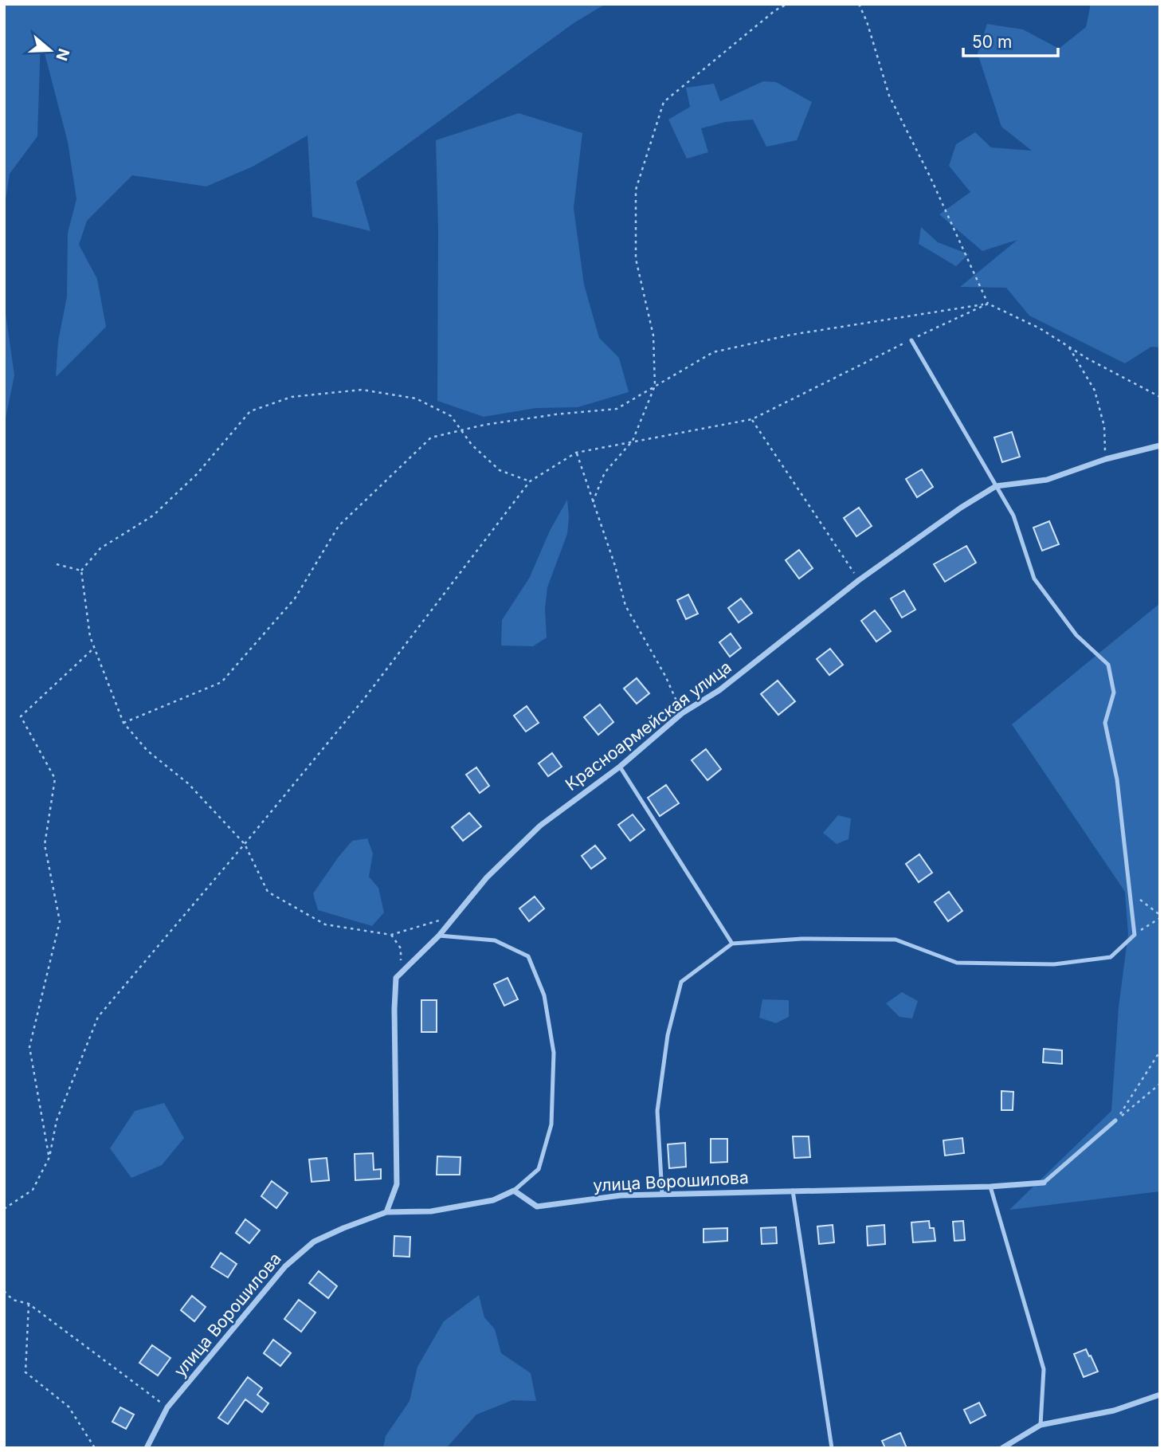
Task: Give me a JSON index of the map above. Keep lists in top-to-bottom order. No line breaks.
{"streets":{"street":["Красноармейская улица","улица Ворошилова"]},"scale_bar":"50 m","north":"right"}
